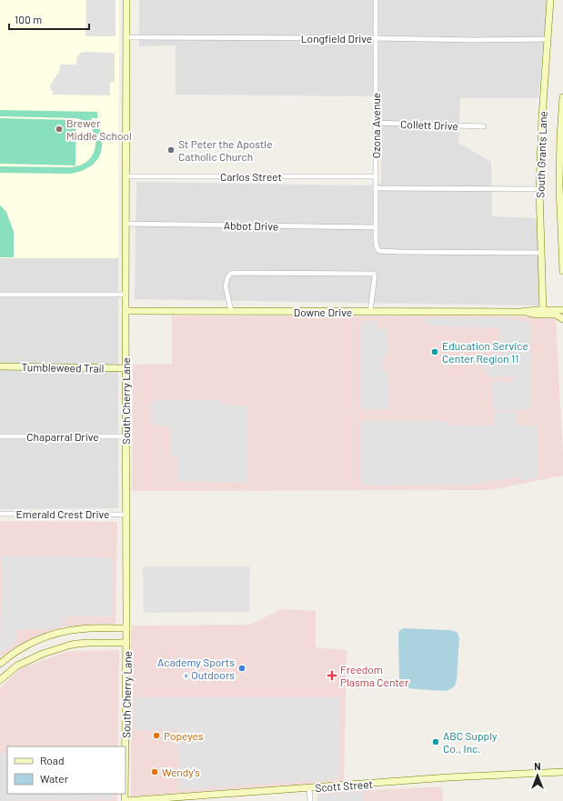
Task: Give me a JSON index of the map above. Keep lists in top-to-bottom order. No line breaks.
{"streets":{"street":["Longfield Drive","Collett Drive","Ozona Avenue","South Grants Lane","Carlos Street","Abbot Drive","Downe Drive","Tumbleweed Trail","South Cherry Lane","Chaparral Drive","Emerald Crest Drive","Scott Street"]},"crossings":[["Longfield Drive","Ozona Avenue"],["Longfield Drive","South Grants Lane"],["Longfield Drive","South Cherry Lane"],["Collett Drive","Ozona Avenue"],["Ozona Avenue","South Grants Lane"],["Ozona Avenue","Carlos Street"],["Ozona Avenue","Abbot Drive"],["South Grants Lane","Downe Drive"],["Carlos Street","South Cherry Lane"],["Abbot Drive","South Cherry Lane"],["Downe Drive","South Cherry Lane"],["Tumbleweed Trail","South Cherry Lane"],["South Cherry Lane","Chaparral Drive"],["South Cherry Lane","Emerald Crest Drive"],["South Cherry Lane","Scott Street"]],"places":{"other":["Brewer Middle School","St Peter the Apostle Catholic Church","Education Service Center Region 11","Academy Sports + Outdoors","Popeyes","ABC Supply Co., Inc.","Wendy's"],"health":["Freedom Plasma Center"]},"legend":["Road","Water"],"scale_bar":"100 m","north":"top"}
